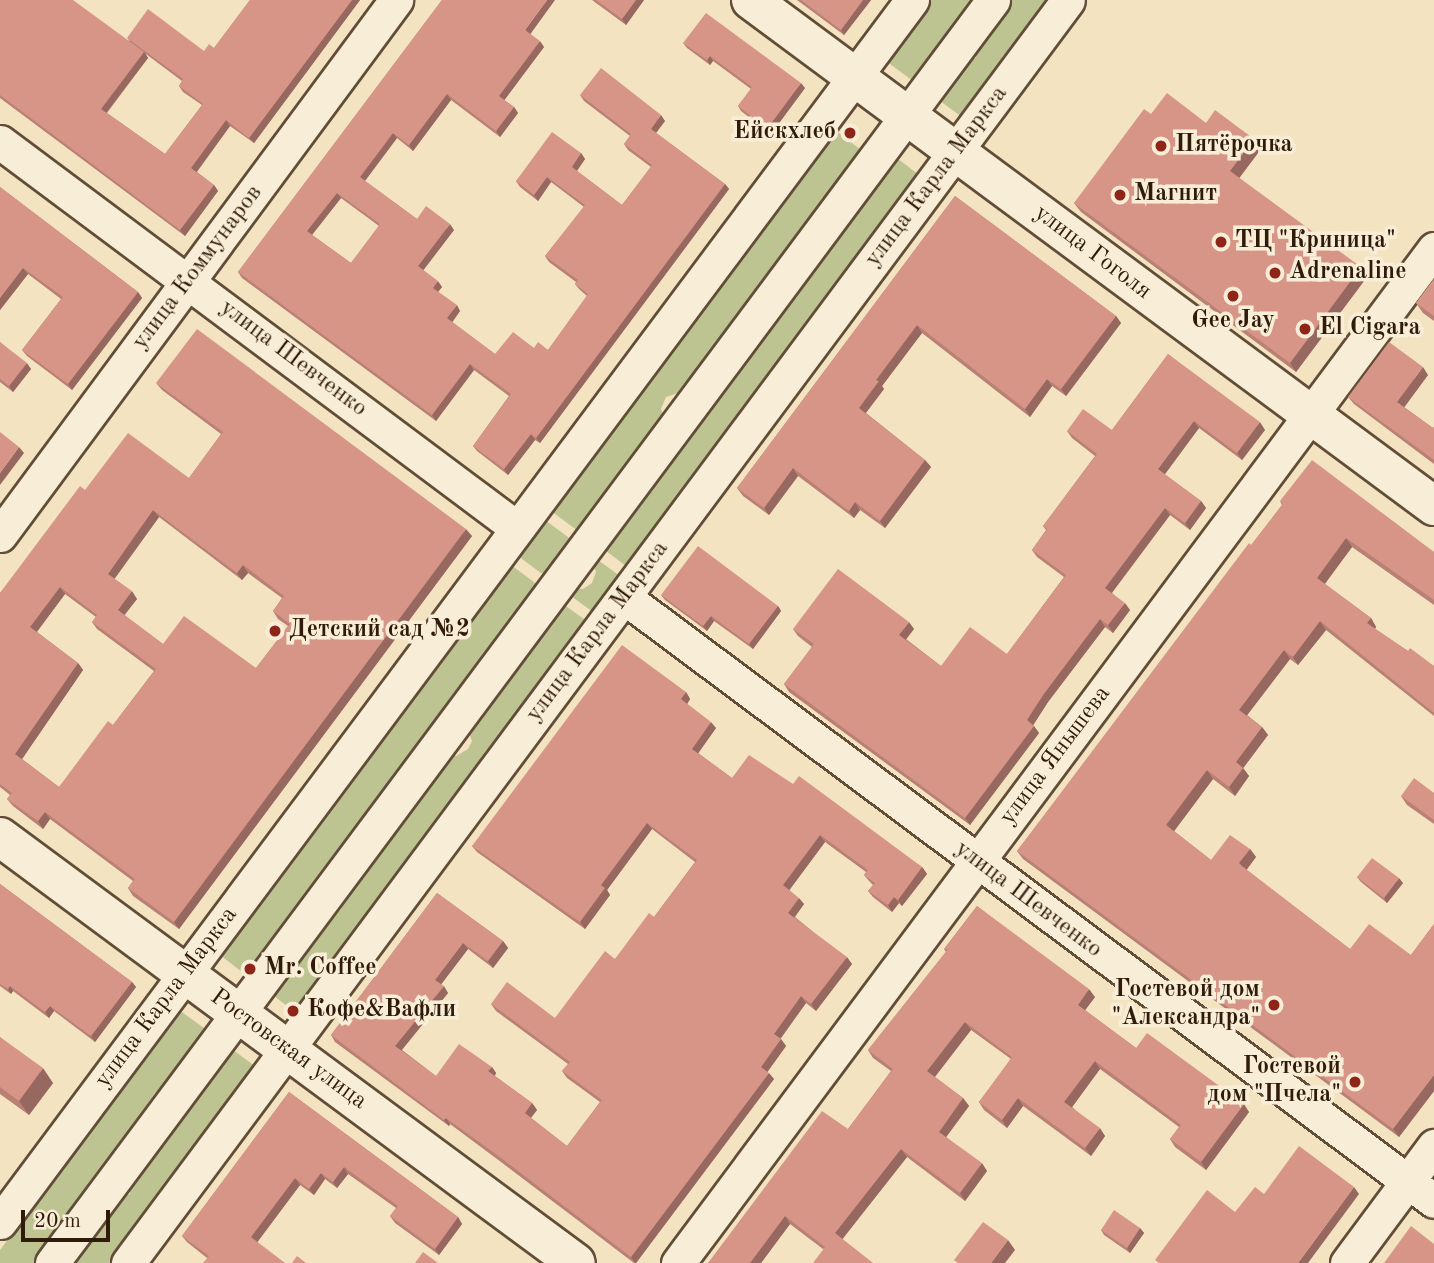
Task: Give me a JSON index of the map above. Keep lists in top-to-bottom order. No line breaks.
{"streets":{"street":["улица Карла Маркса","улица Гоголя","улица Коммунаров","улица Шевченко","улица Янышева","Ростовская улица"]},"crossings":[["улица Карла Маркса","улица Гоголя"],["улица Карла Маркса","улица Шевченко"],["улица Карла Маркса","Ростовская улица"],["улица Гоголя","улица Янышева"],["улица Коммунаров","улица Шевченко"],["улица Шевченко","улица Янышева"]],"places":["Ейскхлеб","Пятёрочка","Магнит","ТЦ \"Криница\"","Аdrenaline","Gee Jay","El Cigara","Детский сад №2","Mr. Coffee","Гостевой дом \"Александра\"","Кофе&Вафли","Гостевой дом \"Пчела\""],"scale_bar":"20 m"}
